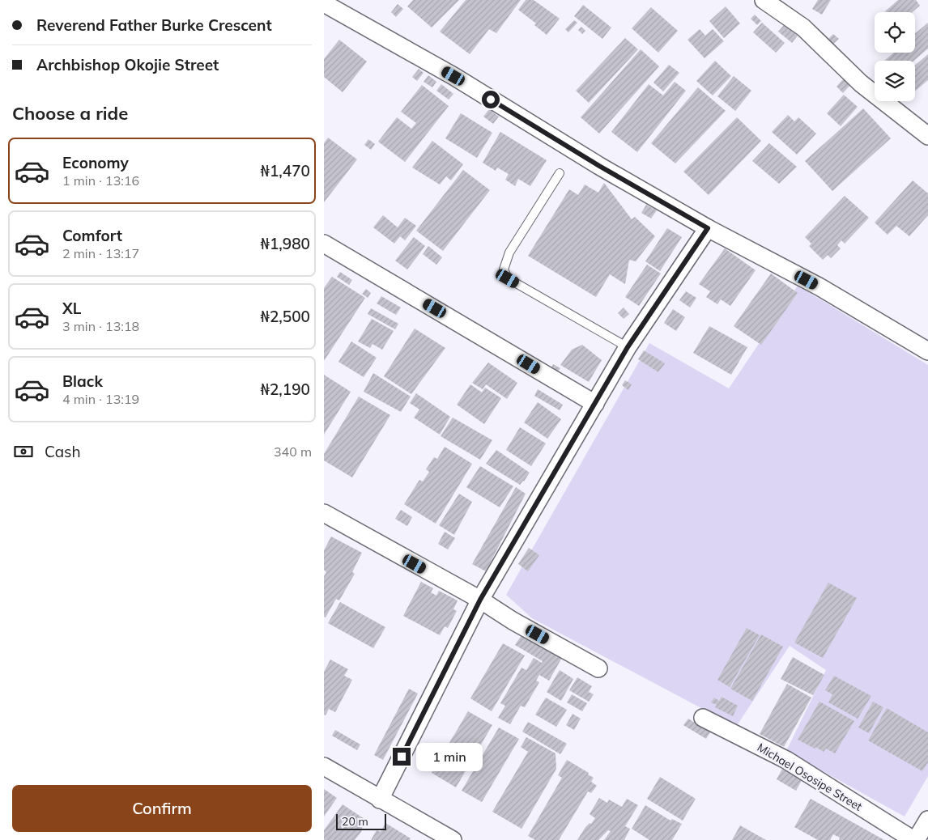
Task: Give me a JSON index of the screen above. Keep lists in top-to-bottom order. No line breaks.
{"streets":{"street":["Michael Ososipe Street"]},"scale_bar":"20 m","page":{"banner":["Reverend Father Burke Crescent","Archbishop Okojie Street"],"heading":"Choose a ride","list":[{"name":"Economy","note":"1 min · 13:16","value":"₦1,470"},{"name":"Comfort","note":"2 min · 13:17","value":"₦1,980"},{"name":"XL","note":"3 min · 13:18","value":"₦2,500"},{"name":"Black","note":"4 min · 13:19","value":"₦2,190"}],"pay":["Cash","340 m"],"bubble":"1 min","buttons":"Confirm","scale":"20 m"}}
